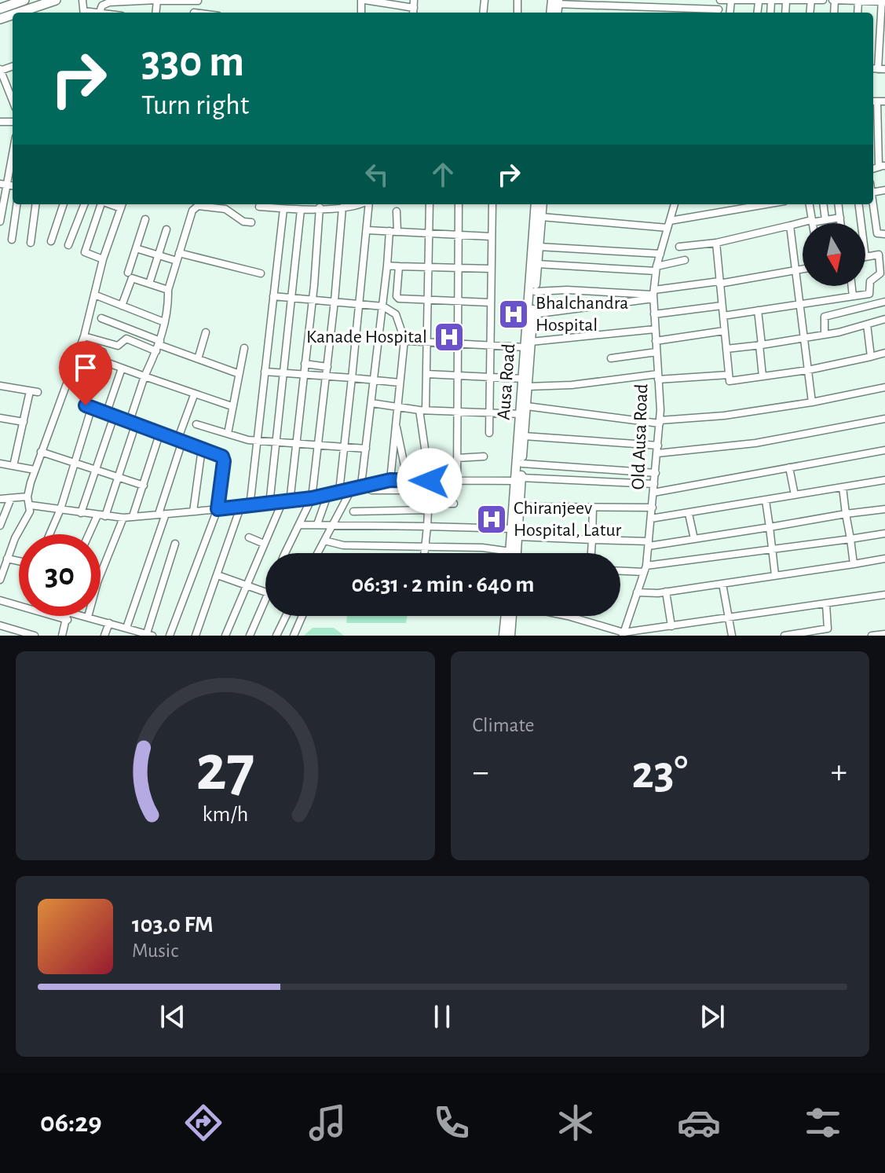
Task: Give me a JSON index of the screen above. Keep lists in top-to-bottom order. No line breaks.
{"streets":{"main road":["Ausa Road"],"street":["Old Ausa Road"]},"places":{"hospital":["Bhalchandra Hospital","Kanade Hospital","Chiranjeev Hospital, Latur"]},"north":"bottom","page":{"turn":["330 m","Turn right"],"limit":"30","trip":"06:31 · 2 min · 640 m","tile":"Climate","heat":["−","23°","+"],"song":["103.0 FM","Music"],"tabs":"06:29","gauge":["27","km/h"]}}
